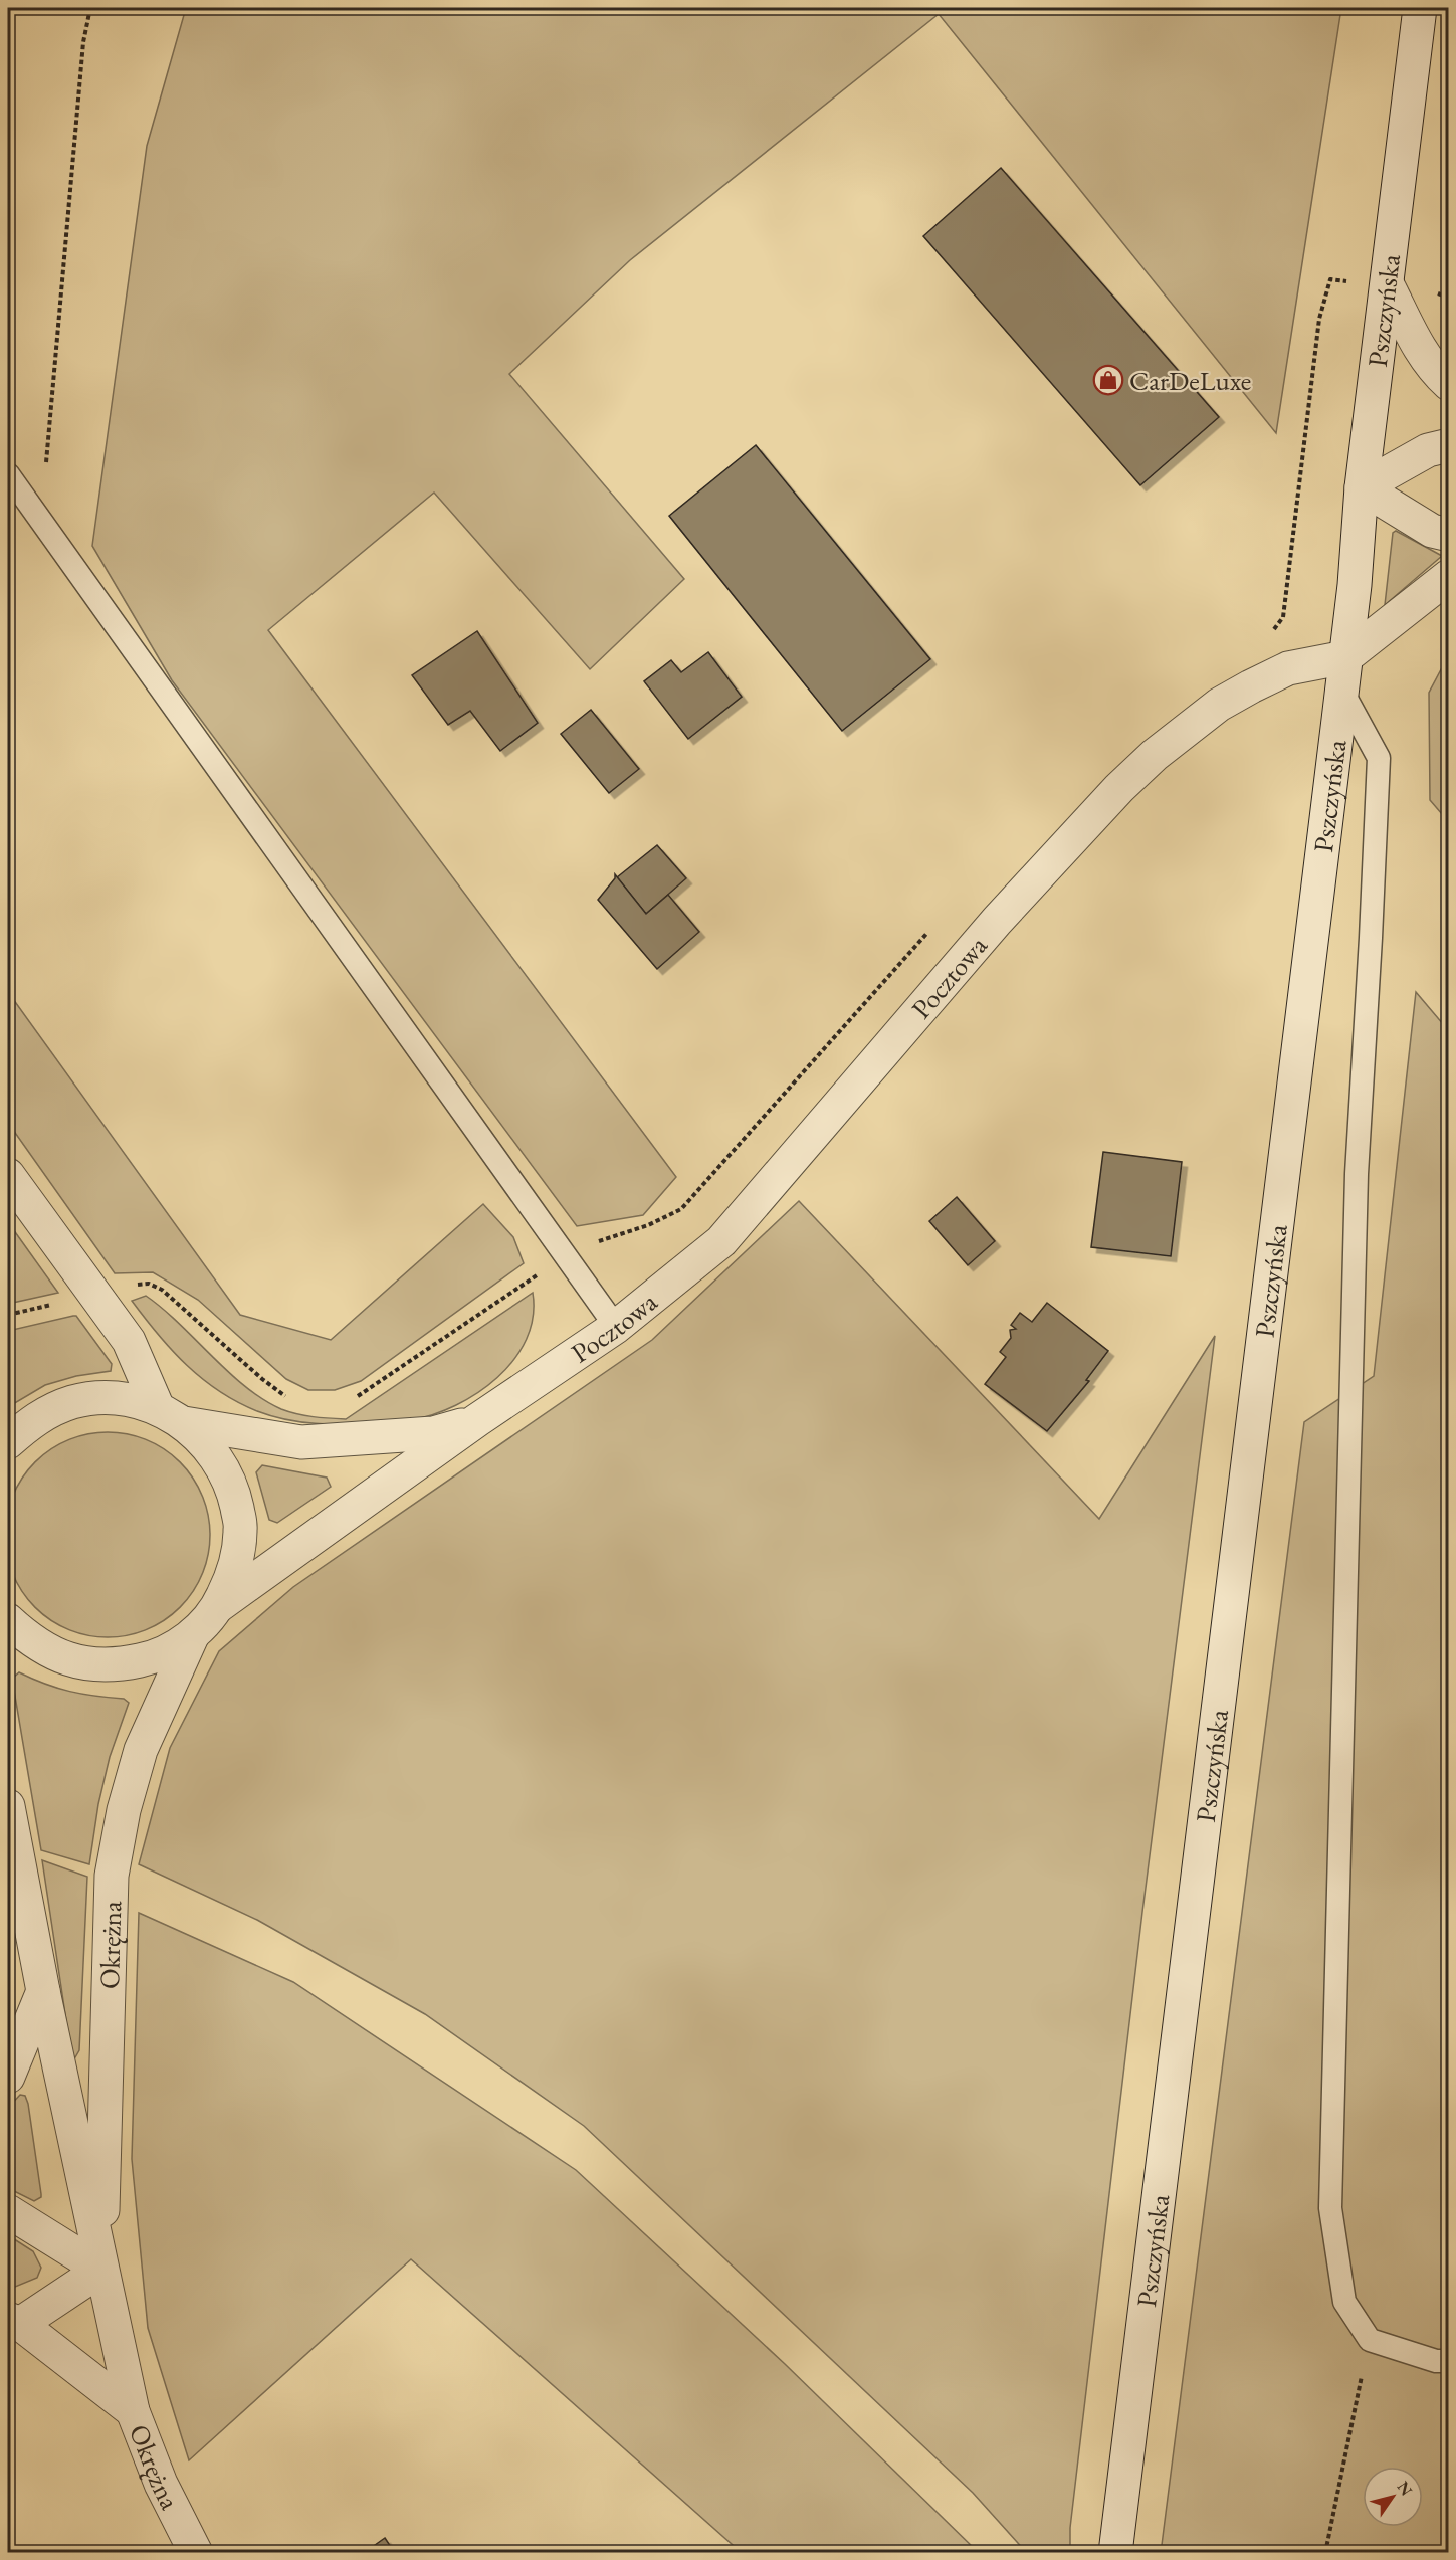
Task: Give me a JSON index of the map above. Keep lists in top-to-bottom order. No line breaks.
{"streets":{"street":["Pszczyńska","Pocztowa","Okrężna"]},"crossings":[["Pszczyńska","Pocztowa"]],"places":{"shop":["CarDeLuxe"]},"north":"top right"}
